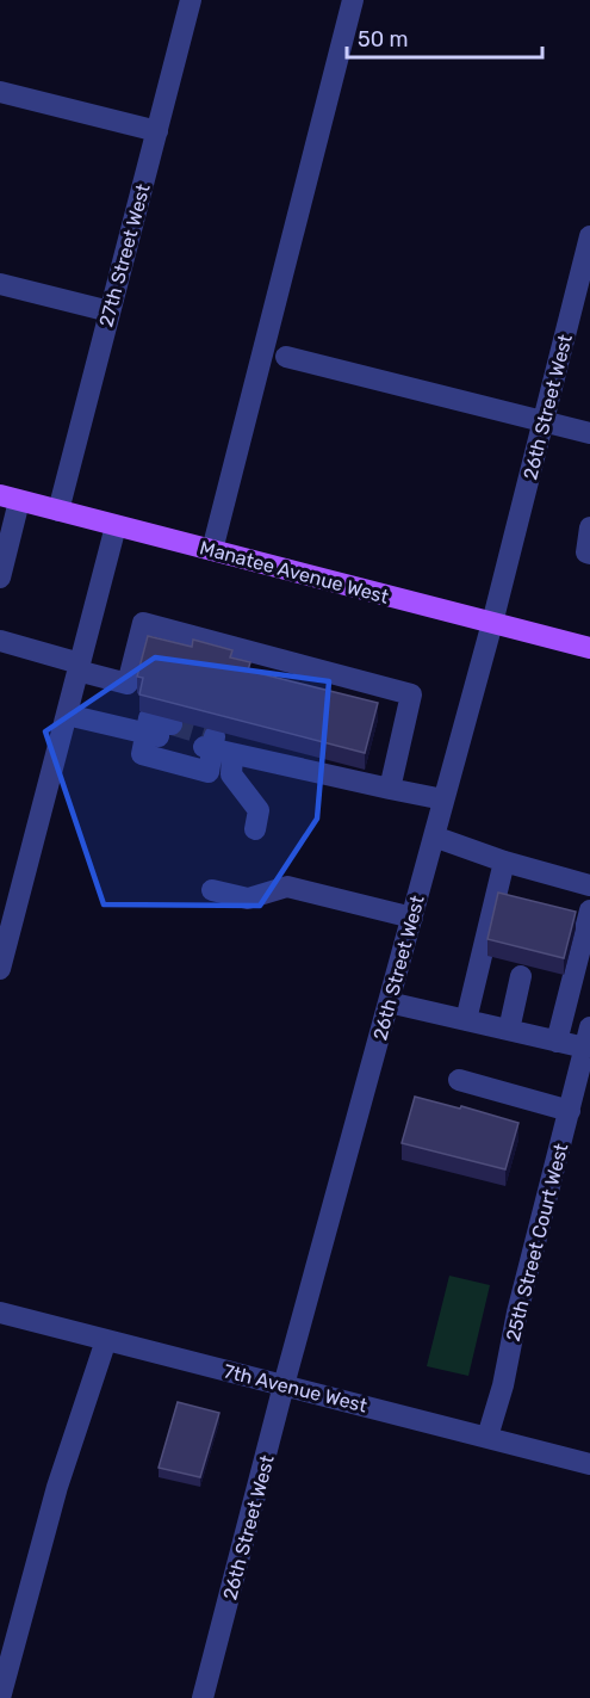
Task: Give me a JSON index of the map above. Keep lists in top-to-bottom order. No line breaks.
{"streets":{"main road":["Manatee Avenue West"],"street":["27th Street West","26th Street West","25th Street Court West","7th Avenue West"]},"crossings":[["27th Street West","Manatee Avenue West"],["26th Street West","Manatee Avenue West"],["26th Street West","7th Avenue West"],["25th Street Court West","7th Avenue West"]],"scale_bar":"50 m"}
